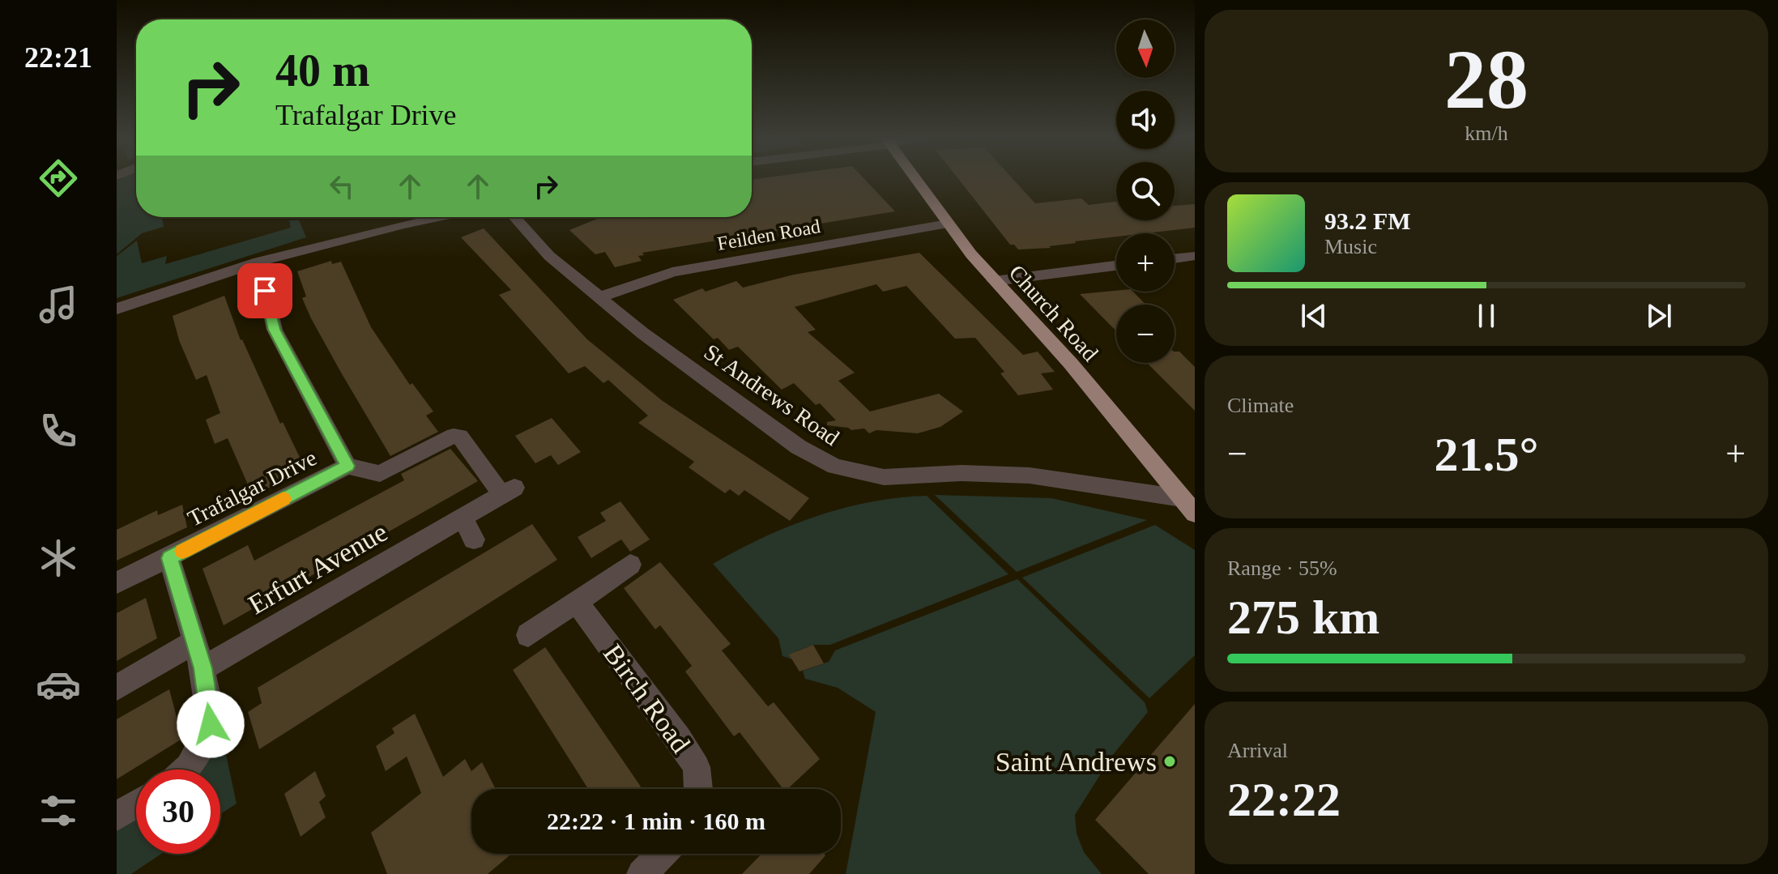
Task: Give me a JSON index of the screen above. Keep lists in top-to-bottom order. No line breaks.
{"streets":{"main road":["Church Road"],"street":["Feilden Road","St Andrews Road","Trafalgar Drive","Erfurt Avenue","Birch Road"]},"crossings":[["Feilden Road","Church Road"],["Feilden Road","St Andrews Road"],["Church Road","St Andrews Road"],["Trafalgar Drive","Erfurt Avenue"]],"places":["Saint Andrews"],"north":"bottom","page":{"tabs":"22:21","tile":[["28","km/h"],"Climate",["Range · 55%","275 km"],["Arrival","22:22"]],"map_buttons":["+","−"],"turn":["40 m","Trafalgar Drive"],"song":["93.2 FM","Music"],"heat":["−","21.5°","+"],"limit":"30","trip":"22:22 · 1 min · 160 m"}}
